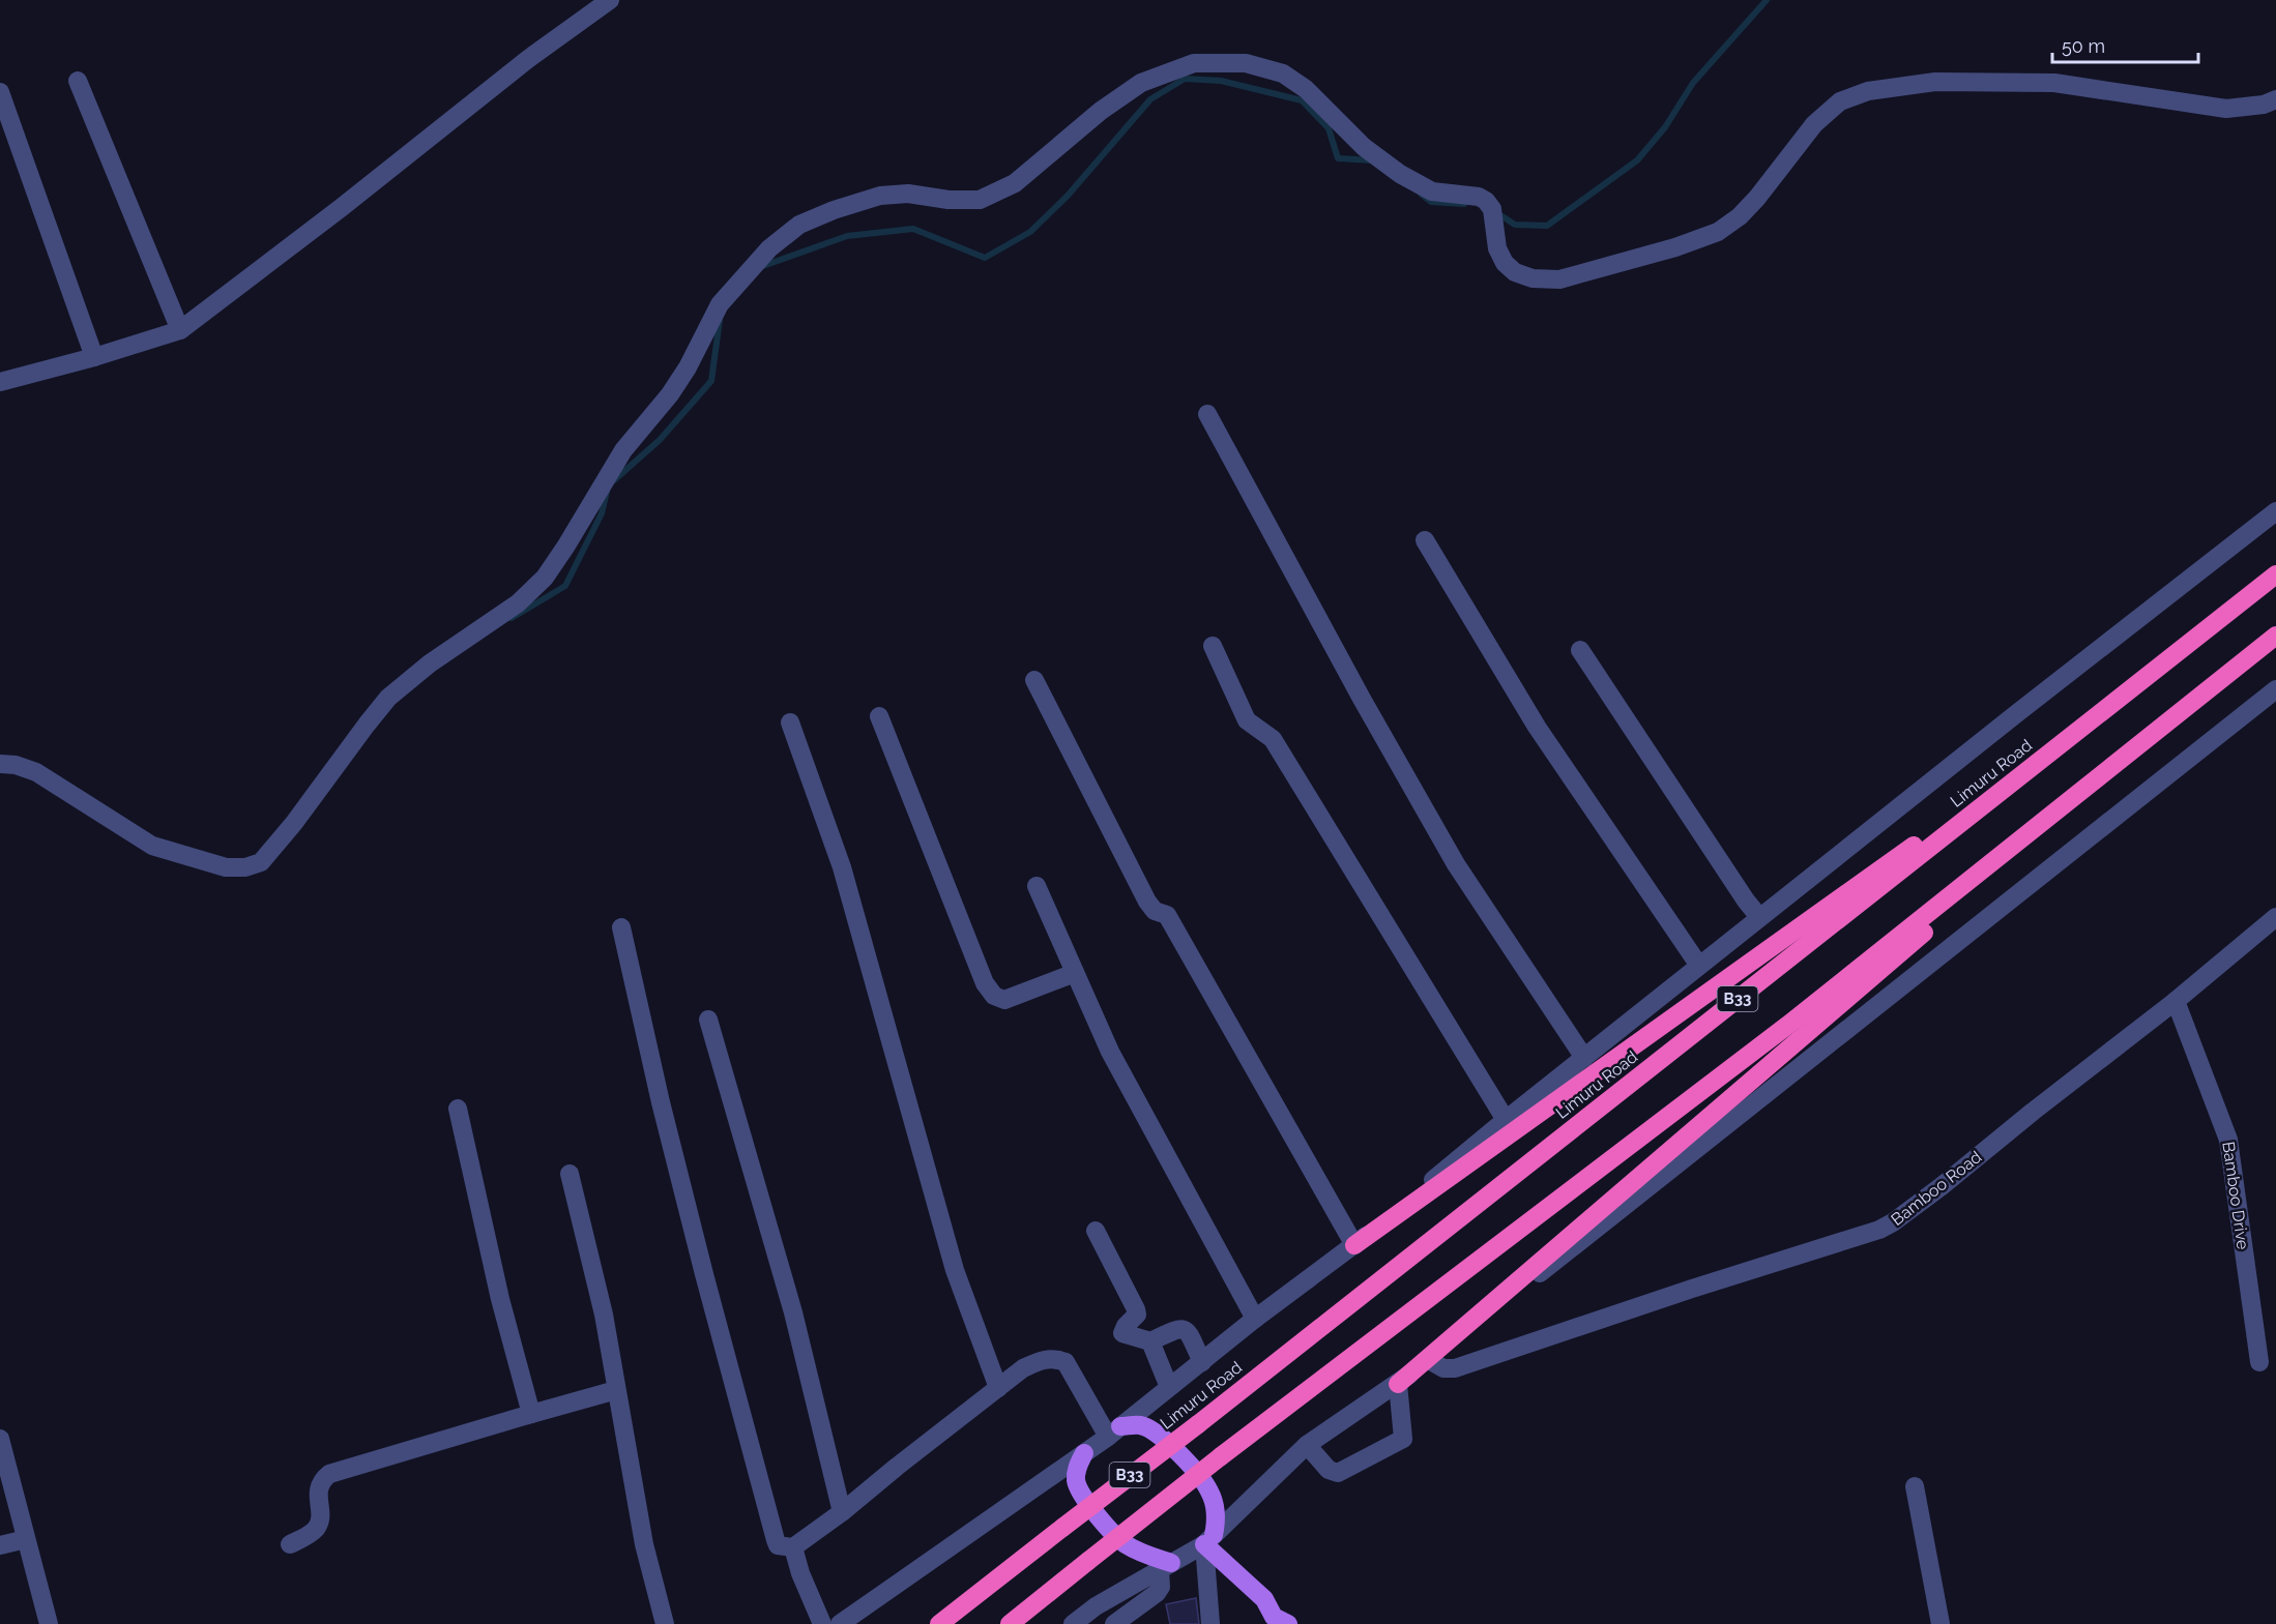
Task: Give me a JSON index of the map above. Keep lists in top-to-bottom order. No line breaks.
{"streets":{"highway":["Limuru Road","B33"],"street":["Bamboo Road","Bamboo Drive"]},"crossings":[["Bamboo Road","Bamboo Drive"]],"scale_bar":"50 m"}
